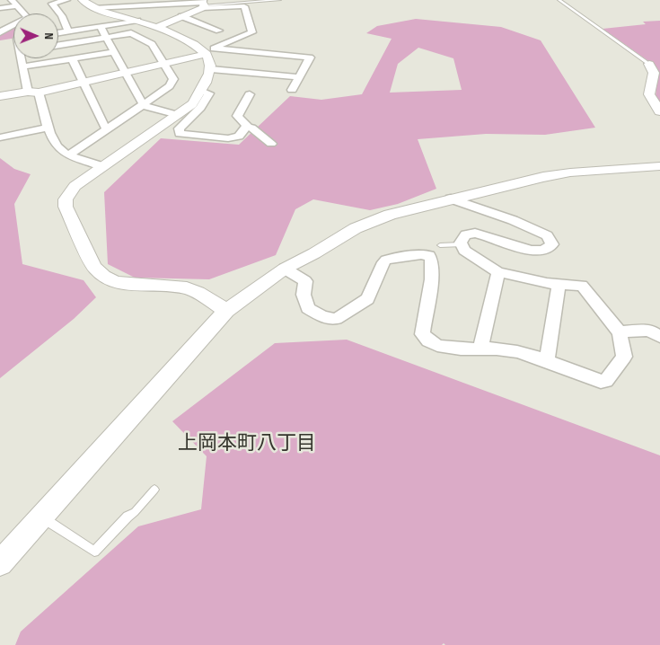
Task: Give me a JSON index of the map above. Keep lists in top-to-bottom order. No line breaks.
{"districts":["上岡本町八丁目"],"north":"right"}
